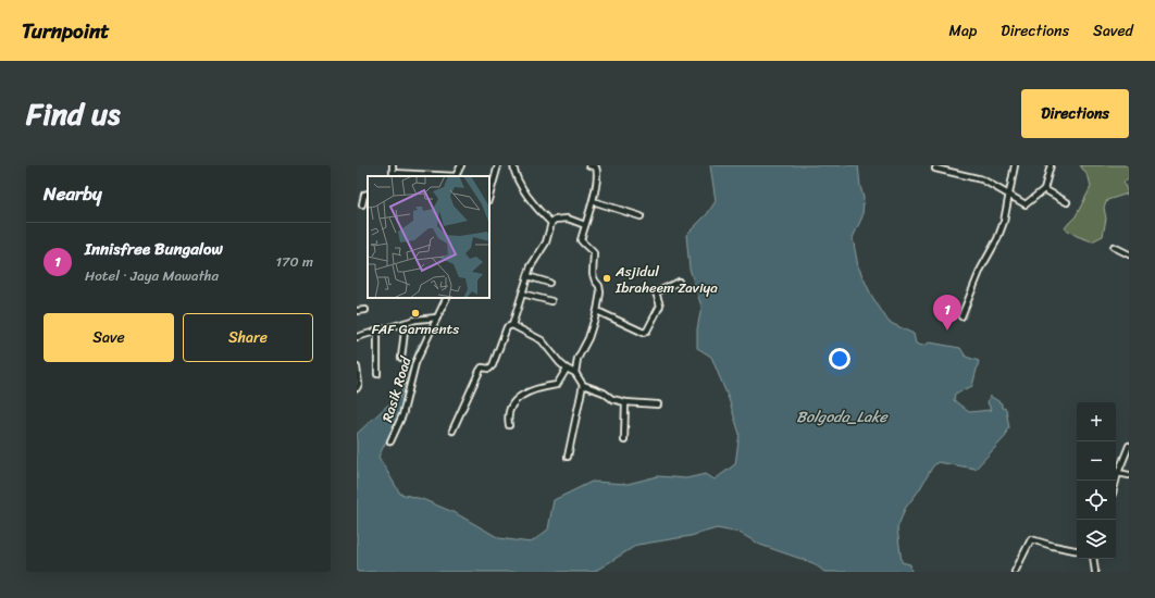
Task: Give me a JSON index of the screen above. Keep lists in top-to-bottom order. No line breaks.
{"streets":{"street":["Rasik Road"]},"water":["Bolgoda_Lake"],"places":["Asjidul Ibraheem Zaviya","FAF Garments"],"page":{"header":"Turnpoint","nav":["Map","Directions","Saved"],"title":"Find us","buttons":["Directions",["Save","Share"]],"heading":"Nearby","list":[{"mark":"1","name":"Innisfree Bungalow","note":"Hotel · Jaya Mawatha","value":"170 m"}],"pins":"1","map_buttons":["+","−"]}}
